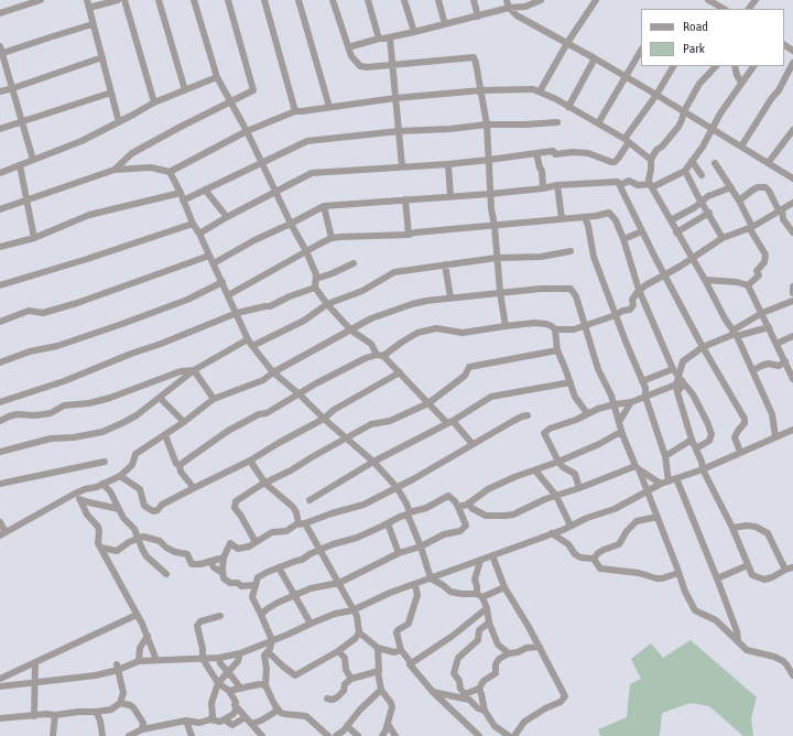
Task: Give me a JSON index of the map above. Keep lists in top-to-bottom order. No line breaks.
{"legend":["Road","Park"]}
